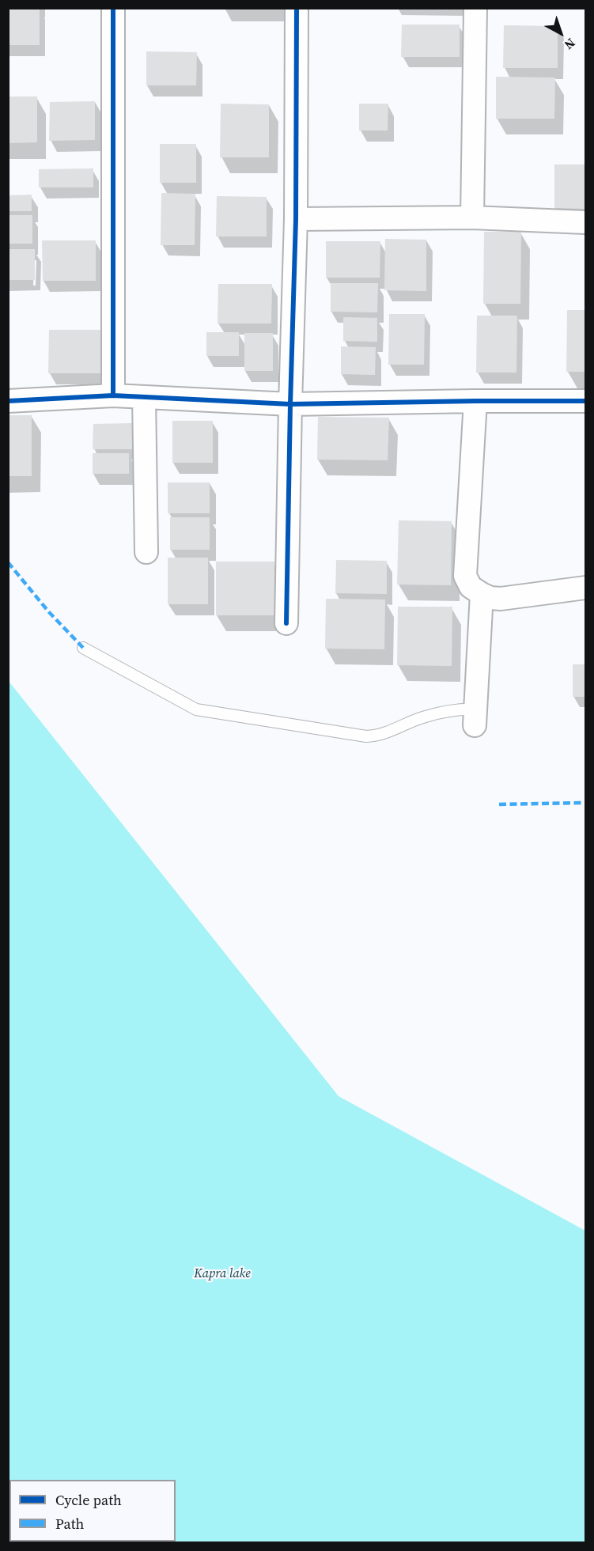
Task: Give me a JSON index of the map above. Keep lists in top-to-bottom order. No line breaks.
{"water":["Kapra lake"],"legend":["Cycle path","Path"],"north":"bottom right"}
